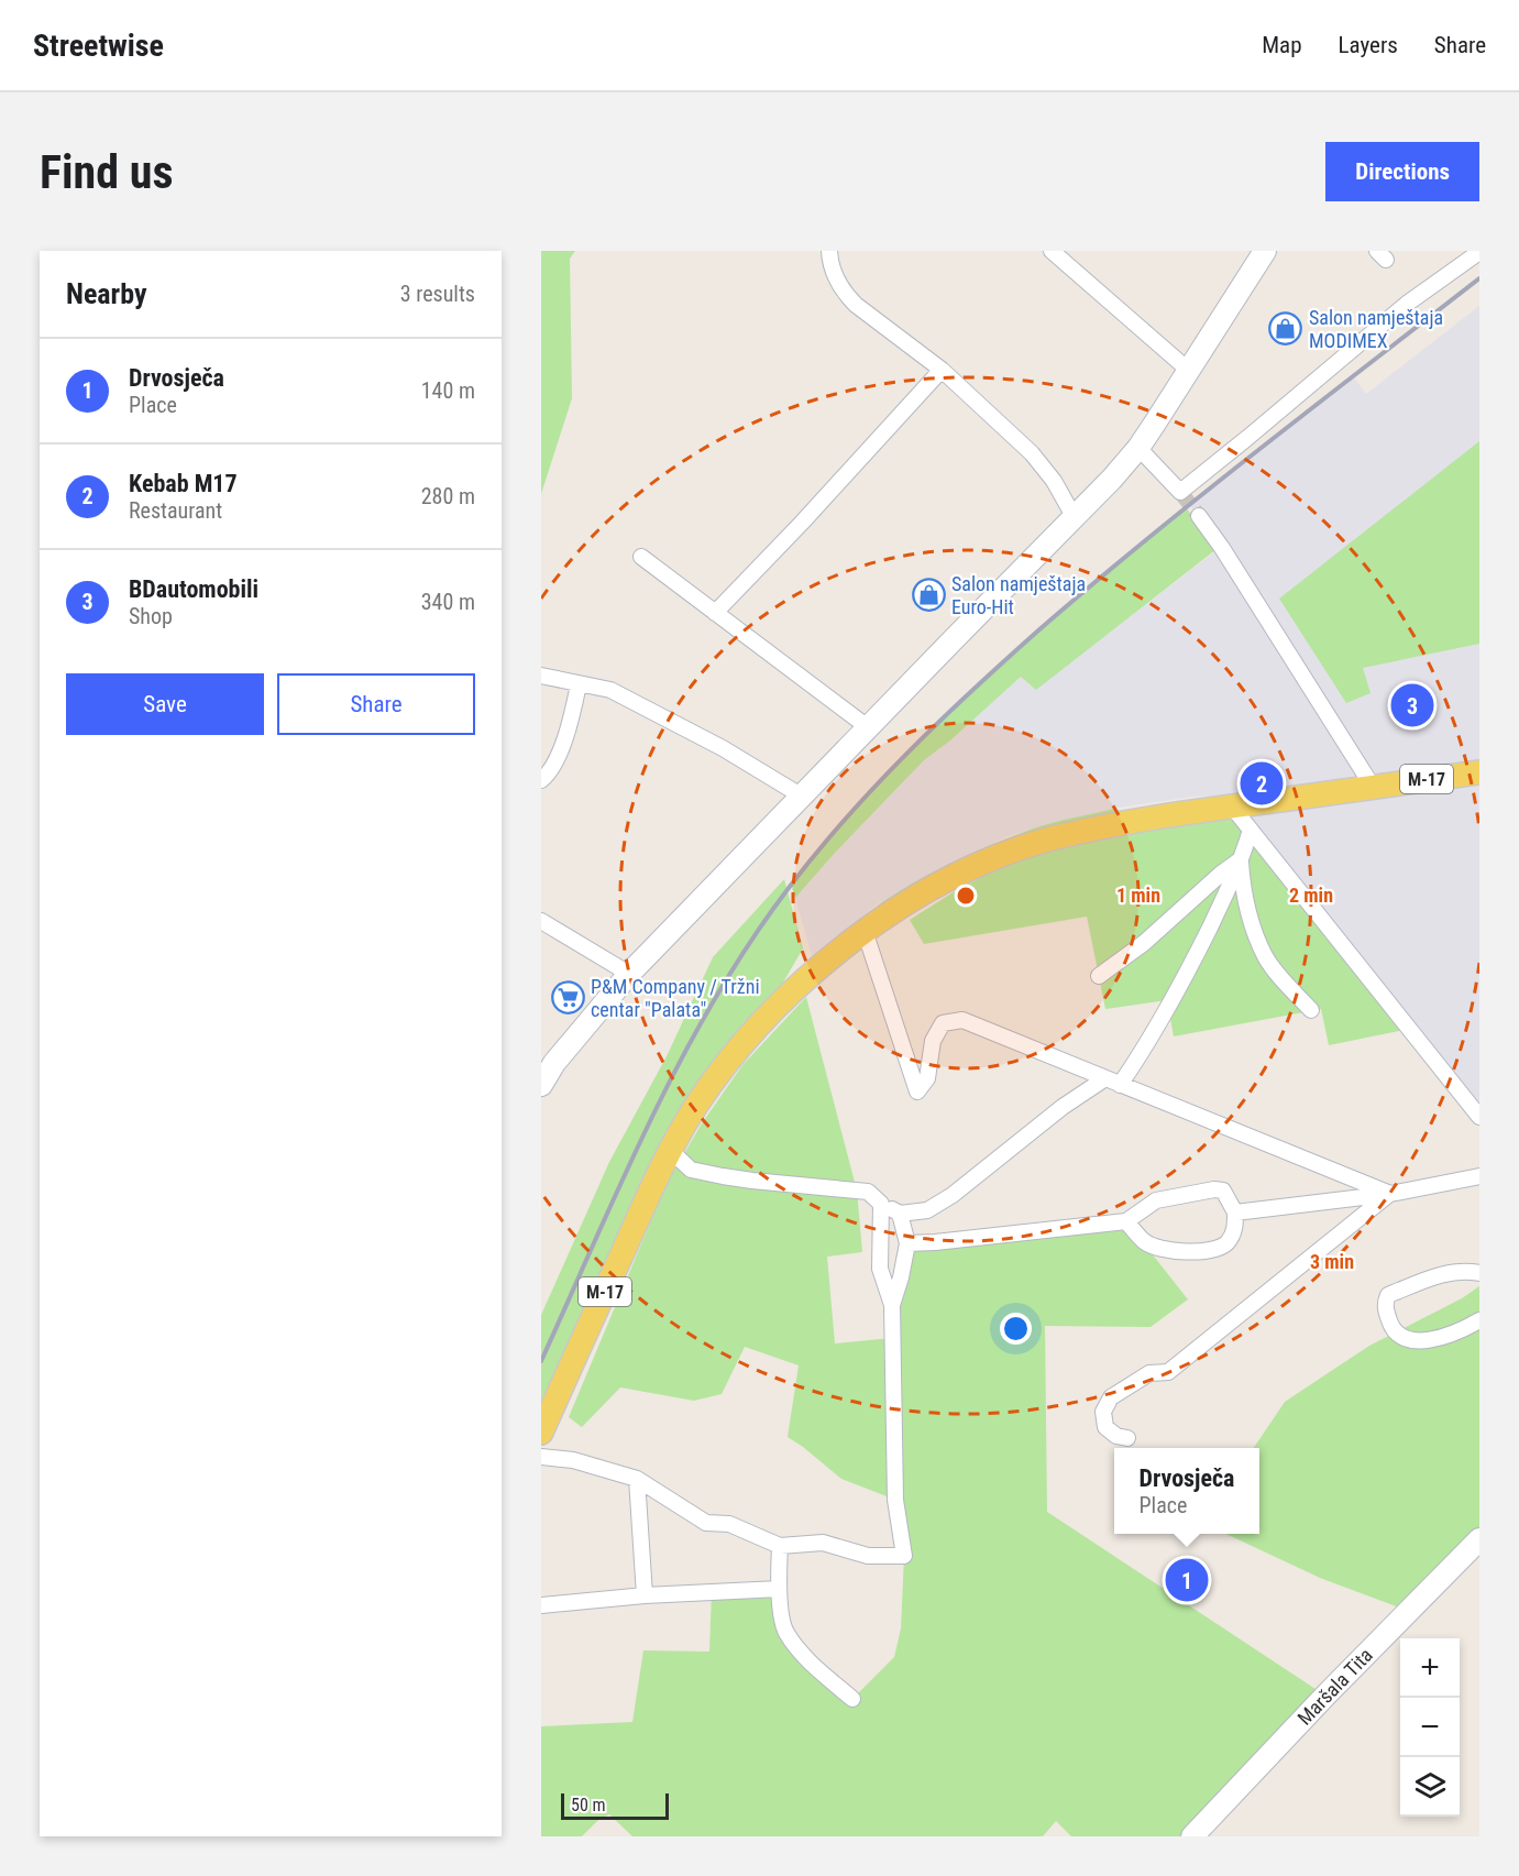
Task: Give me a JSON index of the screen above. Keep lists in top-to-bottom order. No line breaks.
{"streets":{"main road":["M-17"],"street":["Maršala Tita"]},"places":{"shop":["Salon namještaja MODIMEX","Salon namještaja Euro-Hit"],"supermarket":["P&M Company / Tržni centar \"Palata\""]},"scale_bar":"50 m","page":{"header":"Streetwise","nav":["Map","Layers","Share"],"buttons":["Directions",["Save","Share"]],"title":"Find us","heading":["Nearby","3 results"],"list":[{"mark":"1","name":"Drvosječa","note":"Place","value":"140 m"},{"mark":"2","name":"Kebab M17","note":"Restaurant","value":"280 m"},{"mark":"3","name":"BDautomobili","note":"Shop","value":"340 m"}],"pins":["3","2","1"],"popup":["Drvosječa","Place"],"map_buttons":["+","−"],"scale":"50 m"},"rings":["1 min","2 min","3 min"]}
